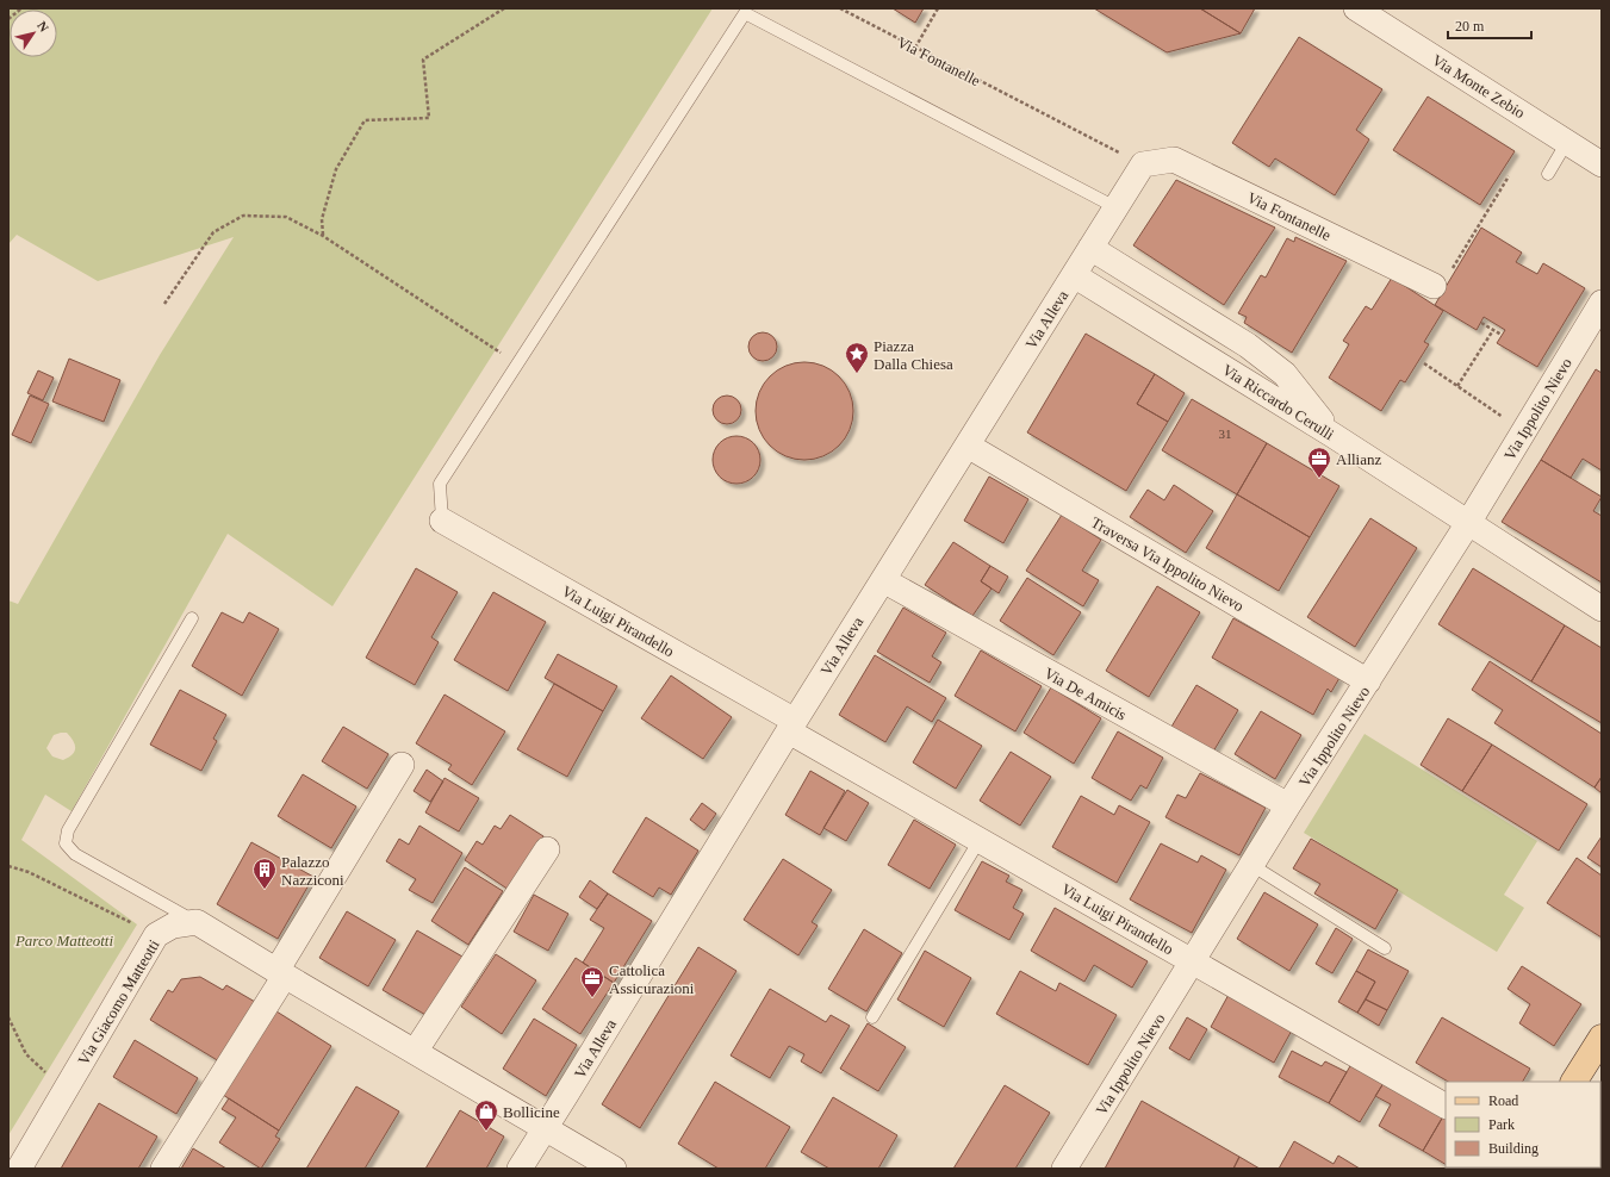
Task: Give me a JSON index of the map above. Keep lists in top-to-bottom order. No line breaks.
{"streets":{"street":["Via Fontanelle","Via Monte Zebio","Via Alleva","Via Riccardo Cerulli","Via Ippolito Nievo","Traversa Via Ippolito Nievo","Via Luigi Pirandello","Via De Amicis","Via Giacomo Matteotti"]},"crossings":[["Via Fontanelle","Via Alleva"],["Via Alleva","Via Riccardo Cerulli"],["Via Alleva","Traversa Via Ippolito Nievo"],["Via Alleva","Via Luigi Pirandello"],["Via Alleva","Via De Amicis"],["Via Riccardo Cerulli","Via Ippolito Nievo"],["Via Ippolito Nievo","Traversa Via Ippolito Nievo"],["Via Ippolito Nievo","Via Luigi Pirandello"],["Via Ippolito Nievo","Via De Amicis"]],"parks":["Parco Matteotti"],"places":{"place":["Piazza Dalla Chiesa"],"office":["Allianz","Cattolica Assicurazioni"],"building":["Palazzo Nazziconi"],"shop":["Bollicine"]},"house_numbers":["31"],"legend":["Road","Park","Building"],"scale_bar":"20 m","north":"top right"}
